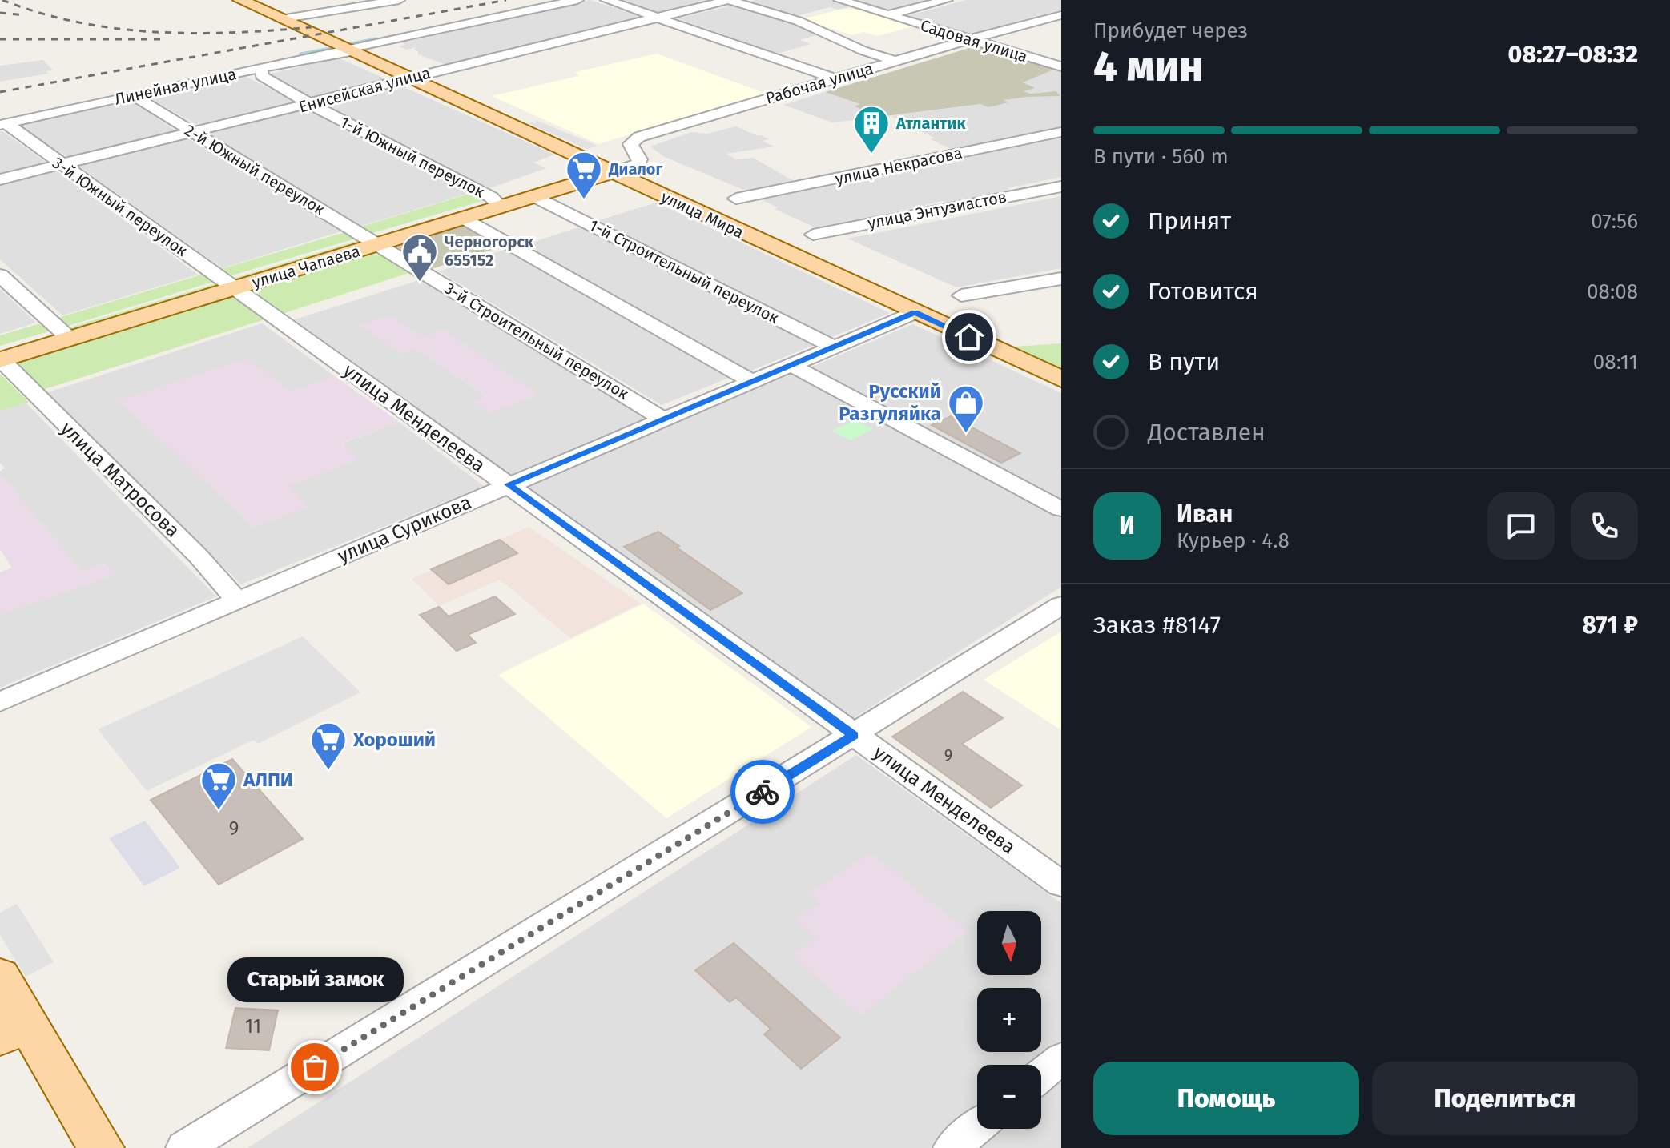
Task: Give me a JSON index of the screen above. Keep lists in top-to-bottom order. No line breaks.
{"streets":{"main road":["улица Мира","улица Чапаева"],"street":["Садовая улица","Рабочая улица","Линейная улица","Енисейская улица","1-й Южный переулок","улица Некрасова","2-й Южный переулок","3-й Южный переулок","улица Энтузиастов","1-й Строительный переулок","3-й Строительный переулок","улица Менделеева","улица Матросова","улица Сурикова"]},"crossings":[["Садовая улица","Рабочая улица"],["Рабочая улица","улица Мира"],["Рабочая улица","улица Чапаева"],["Линейная улица","1-й Южный переулок"],["Линейная улица","2-й Южный переулок"],["Линейная улица","3-й Южный переулок"],["Линейная улица","улица Мира"],["Енисейская улица","1-й Южный переулок"],["Енисейская улица","2-й Южный переулок"],["Енисейская улица","3-й Южный переулок"],["Енисейская улица","улица Мира"],["1-й Южный переулок","улица Чапаева"],["2-й Южный переулок","улица Чапаева"],["2-й Южный переулок","3-й Строительный переулок"],["3-й Южный переулок","улица Чапаева"],["3-й Южный переулок","улица Менделеева"],["улица Мира","улица Чапаева"],["улица Мира","улица Сурикова"],["улица Чапаева","1-й Строительный переулок"],["улица Чапаева","3-й Строительный переулок"],["улица Чапаева","улица Менделеева"],["улица Чапаева","улица Матросова"],["1-й Строительный переулок","улица Сурикова"],["3-й Строительный переулок","улица Сурикова"],["улица Менделеева","улица Сурикова"],["улица Матросова","улица Сурикова"]],"places":{"building":["Атлантик"],"supermarket":["Диалог","Хороший","АЛПИ"],"public building":["Черногорск 655152"],"shop":["Русский Разгуляйка"],"other":["Старый замок"]},"house_numbers":["9","9","11"],"north":"bottom","page":{"heading":["4 мин","Прибудет через","08:27–08:32"],"panel":["Иван","Курьер · 4.8","Заказ #8147","871 ₽"],"bar":"В пути · 560 m","list":[["Принят","07:56"],["Готовится","08:08"],["В пути","08:11"],"Доставлен"],"round":"И","map_buttons":["+","−"],"bubble":"Старый замок","buttons":["Помощь","Поделиться"]}}
